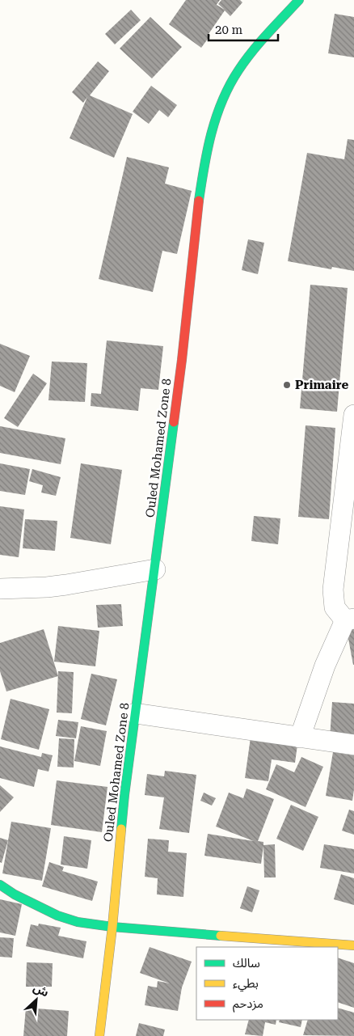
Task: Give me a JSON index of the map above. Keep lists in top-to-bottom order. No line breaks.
{"streets":{"main road":["Ouled Mohamed Zone 8"]},"places":["Primaire"],"legend":["سالك","بطيء","مزدحم"],"scale_bar":"20 m","north":"top right"}
